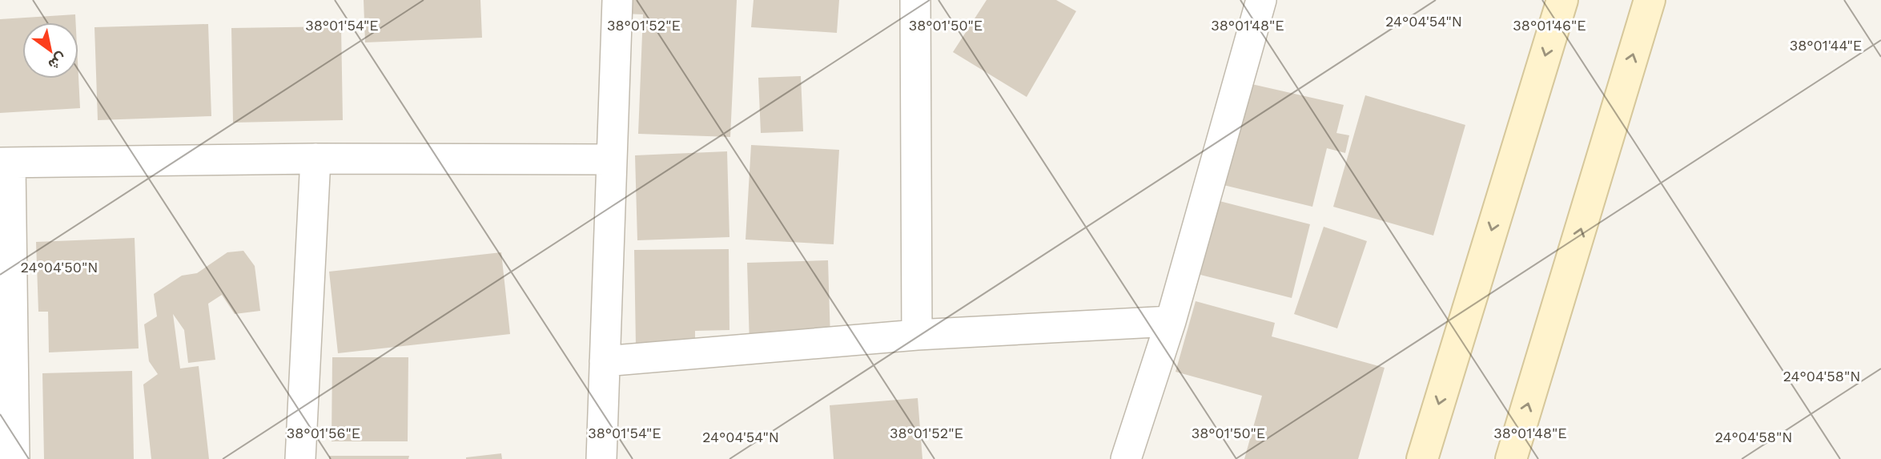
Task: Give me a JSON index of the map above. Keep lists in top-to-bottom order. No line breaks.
{"north":"bottom right","coordinates":["24°04'54\"N","38°01'54\"E","38°01'52\"E","38°01'50\"E","38°01'48\"E","38°01'46\"E","38°01'44\"E","24°04'50\"N","24°04'58\"N","38°01'56\"E"]}
